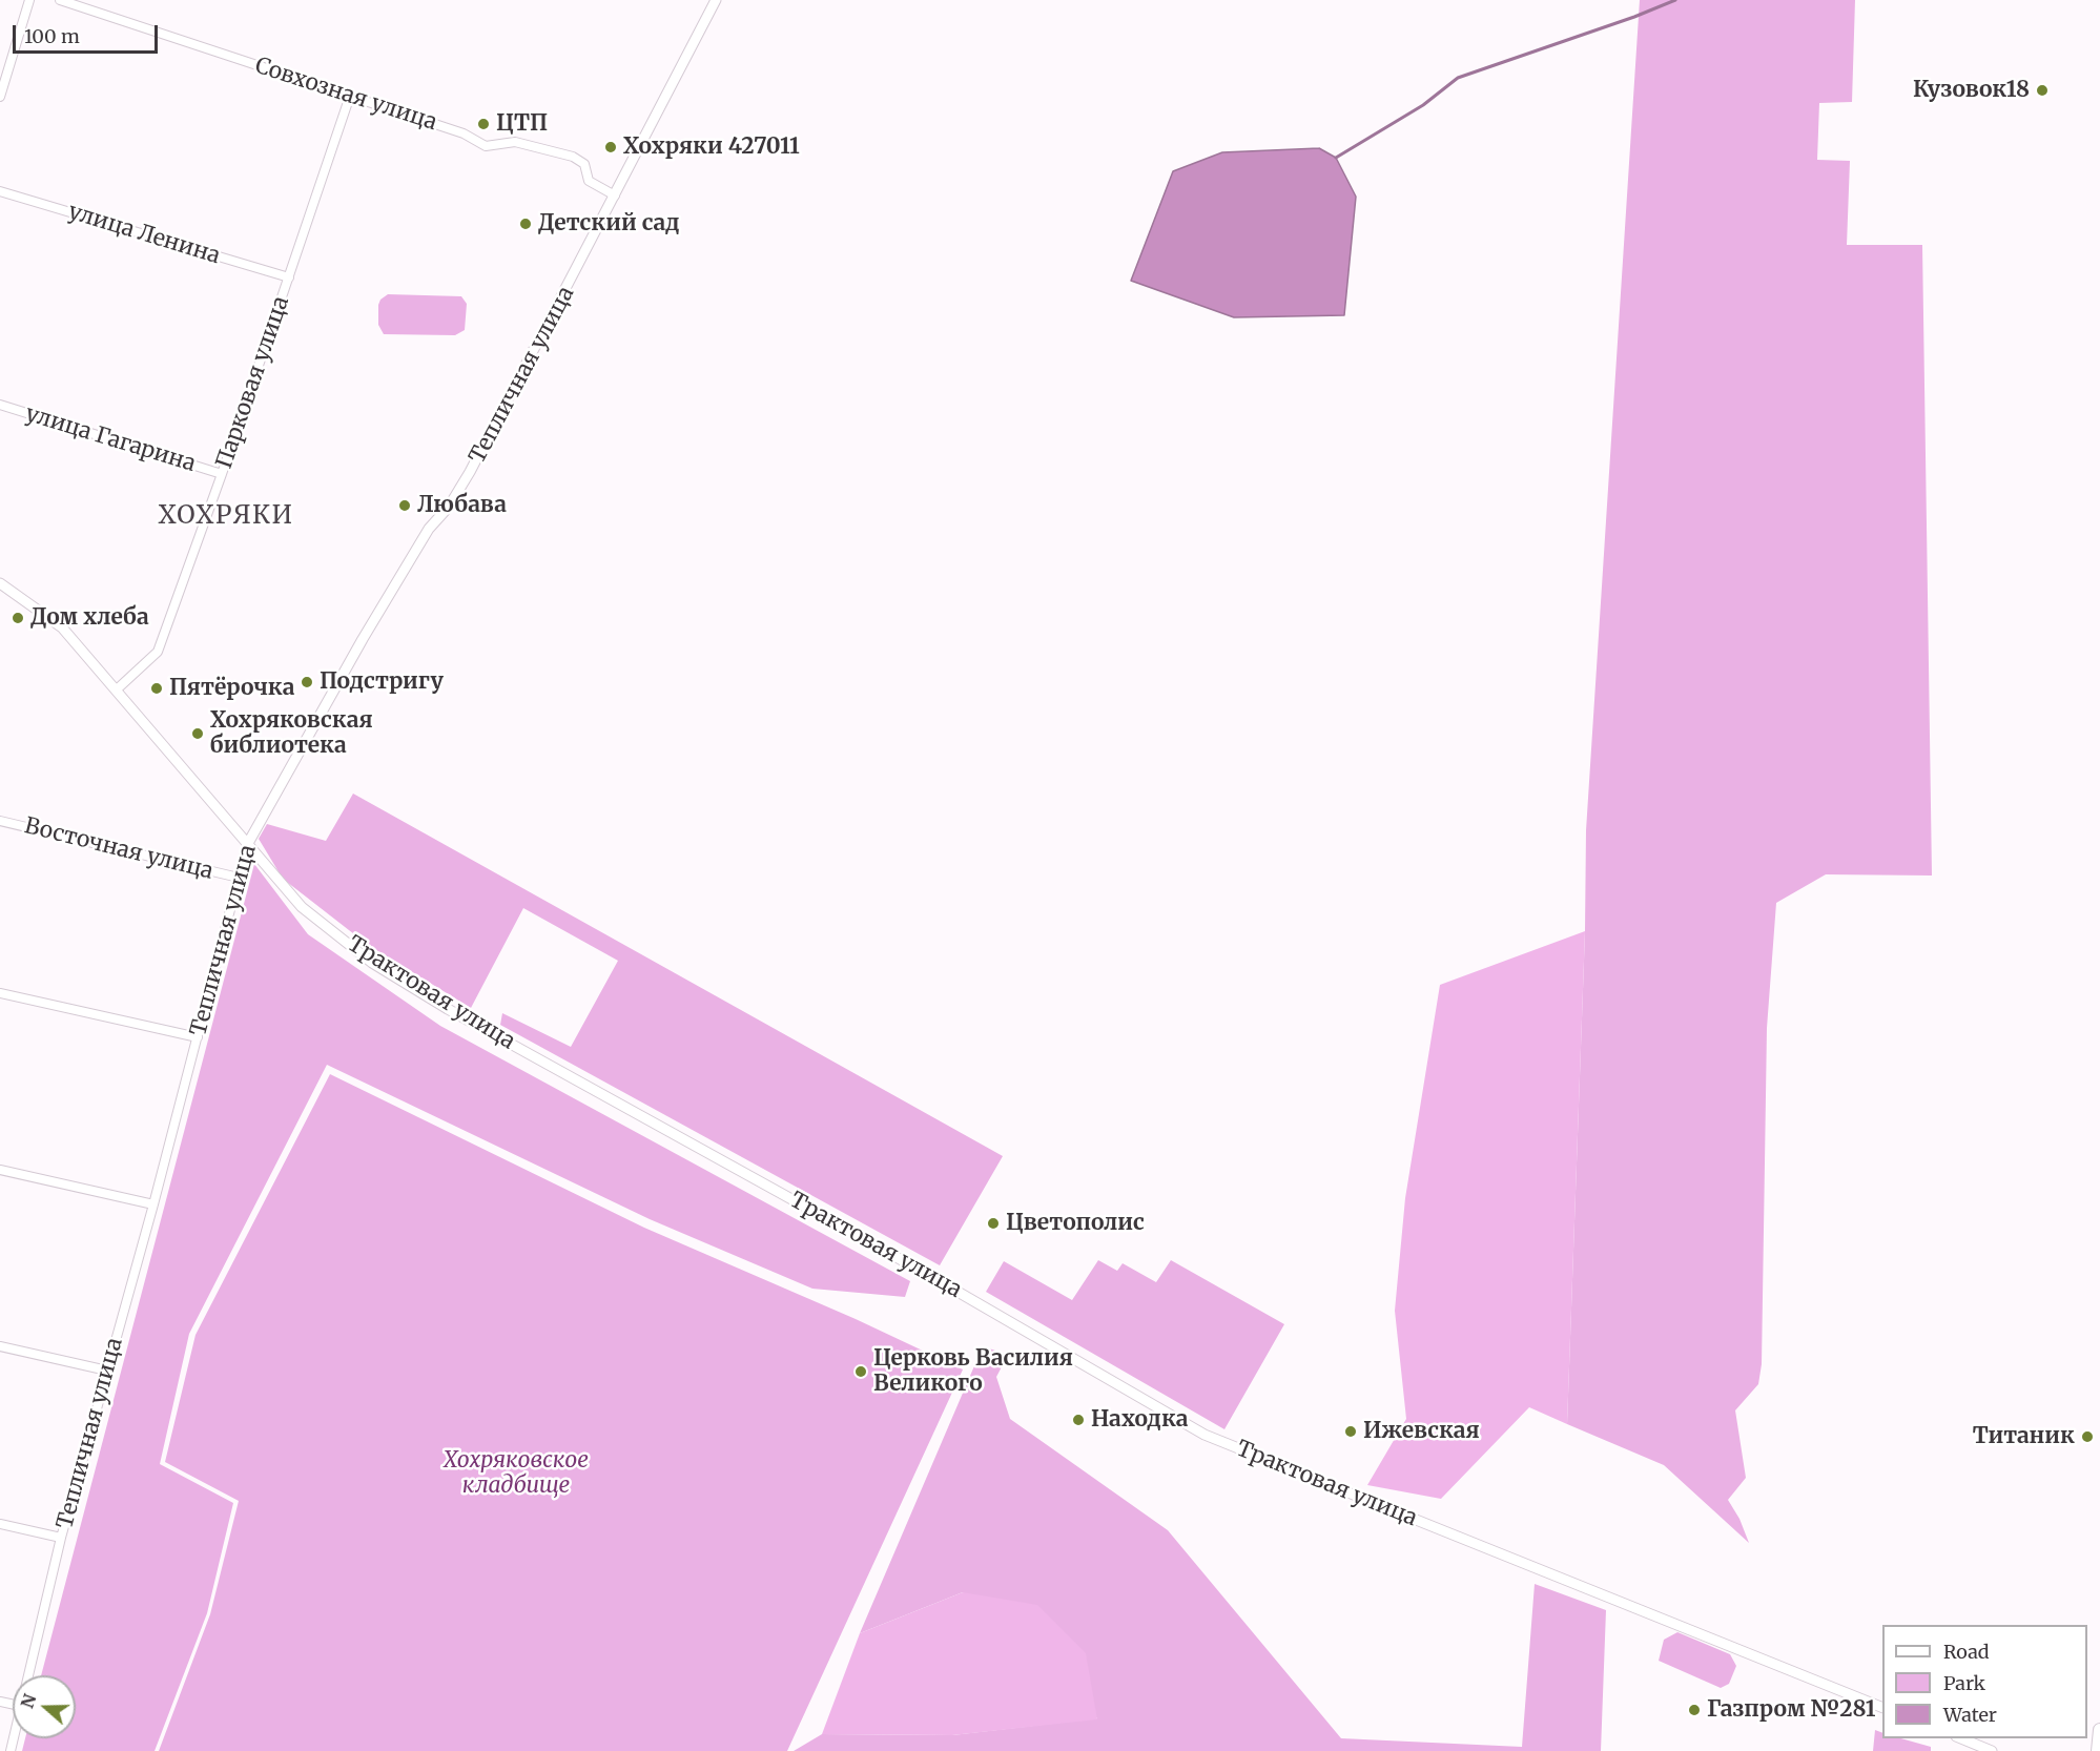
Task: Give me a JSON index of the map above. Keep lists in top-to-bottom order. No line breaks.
{"streets":{"street":["Совхозная улица","улица Ленина","Тепличная улица","Парковая улица","улица Гагарина","Восточная улица","Трактовая улица"]},"crossings":[["Совхозная улица","Тепличная улица"],["Совхозная улица","Парковая улица"],["улица Ленина","Парковая улица"],["Тепличная улица","Восточная улица"],["Тепличная улица","Трактовая улица"],["Парковая улица","улица Гагарина"],["Парковая улица","Трактовая улица"]],"districts":["ХОХРЯКИ"],"parks":["Хохряковское кладбище"],"places":["Кузовок18","ЦТП","Хохряки 427011","Детский сад","Любава","Дом хлеба","Подстригу","Пятёрочка","Хохряковская библиотека","Цветополис","Церковь Василия Великого","Находка","Ижевская","Титаник","Газпром №281"],"legend":["Road","Park","Water"],"scale_bar":"100 m","north":"left"}
